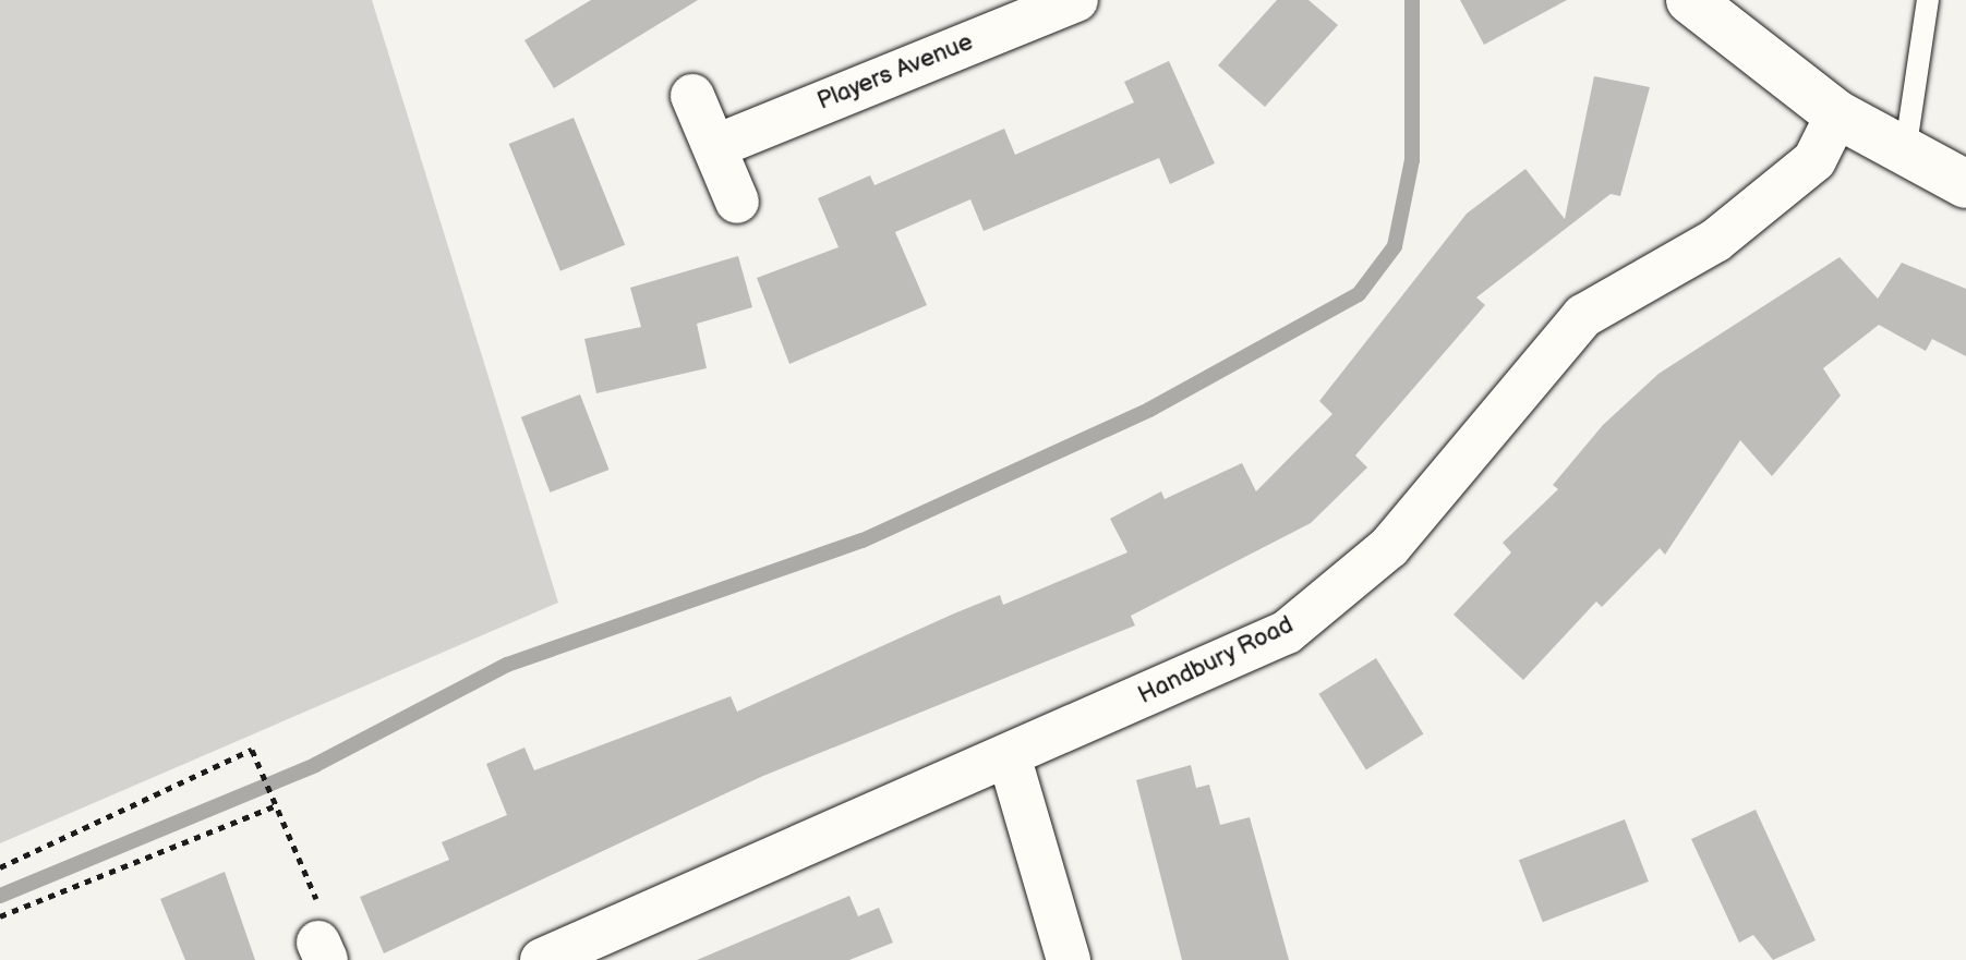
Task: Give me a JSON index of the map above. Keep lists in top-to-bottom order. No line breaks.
{"streets":{"street":["Players Avenue","Handbury Road"]}}
